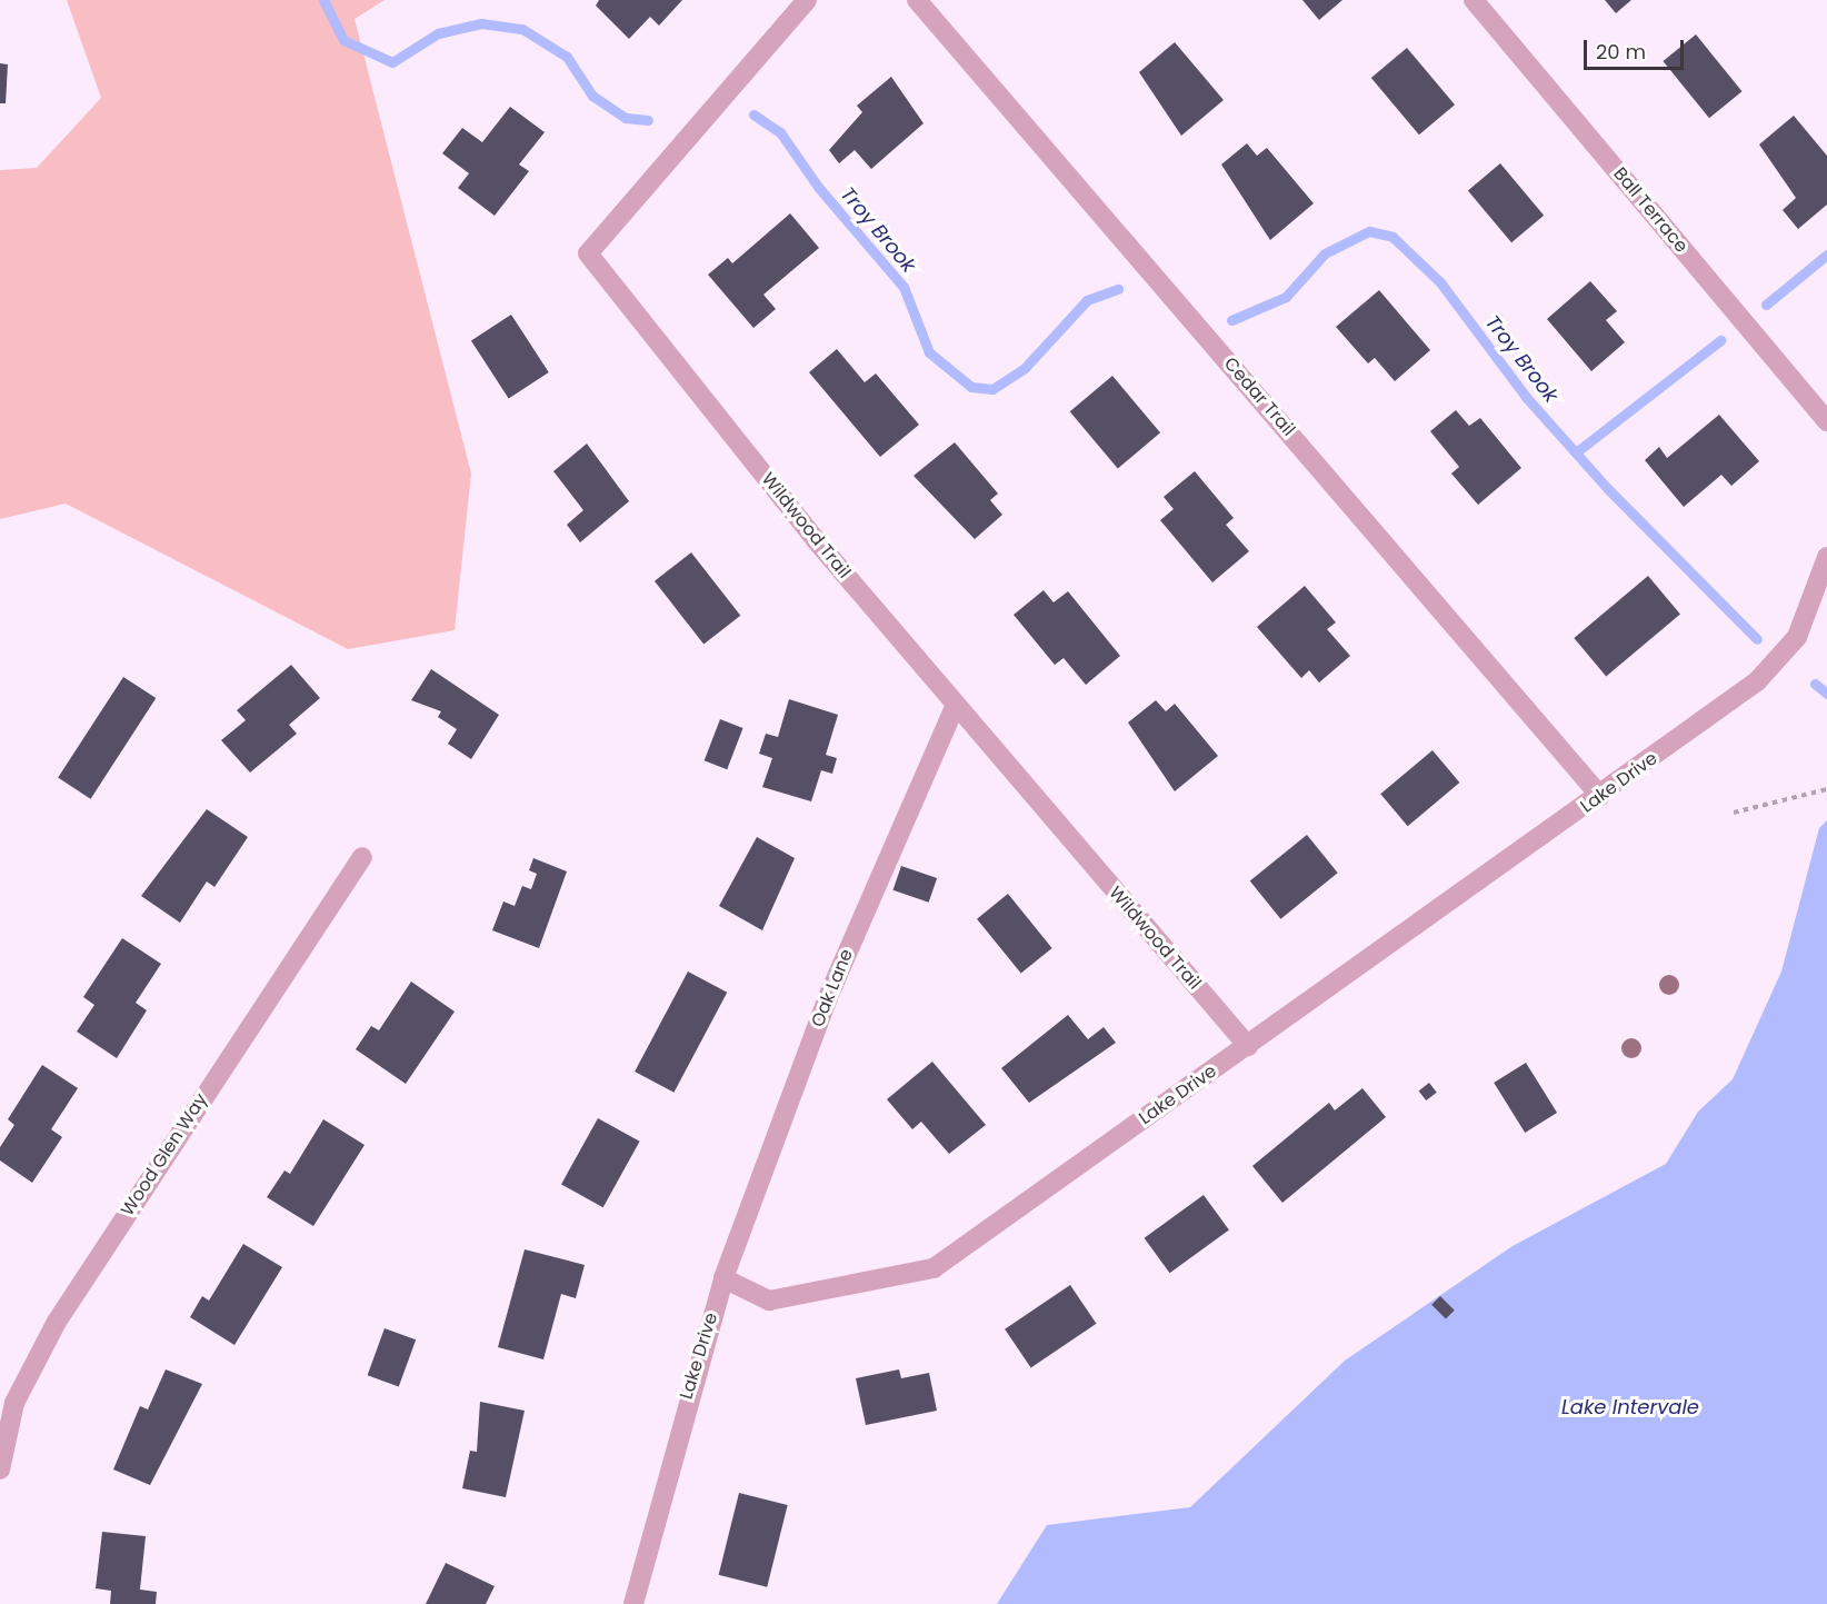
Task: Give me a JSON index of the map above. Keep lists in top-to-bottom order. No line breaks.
{"streets":{"street":["Ball Terrace","Cedar Trail","Wildwood Trail","Lake Drive","Oak Lane","Wood Glen Way"]},"crossings":[["Cedar Trail","Lake Drive"],["Wildwood Trail","Lake Drive"],["Wildwood Trail","Oak Lane"],["Lake Drive","Oak Lane"]],"water":["Troy Brook","Lake Intervale"],"scale_bar":"20 m"}
